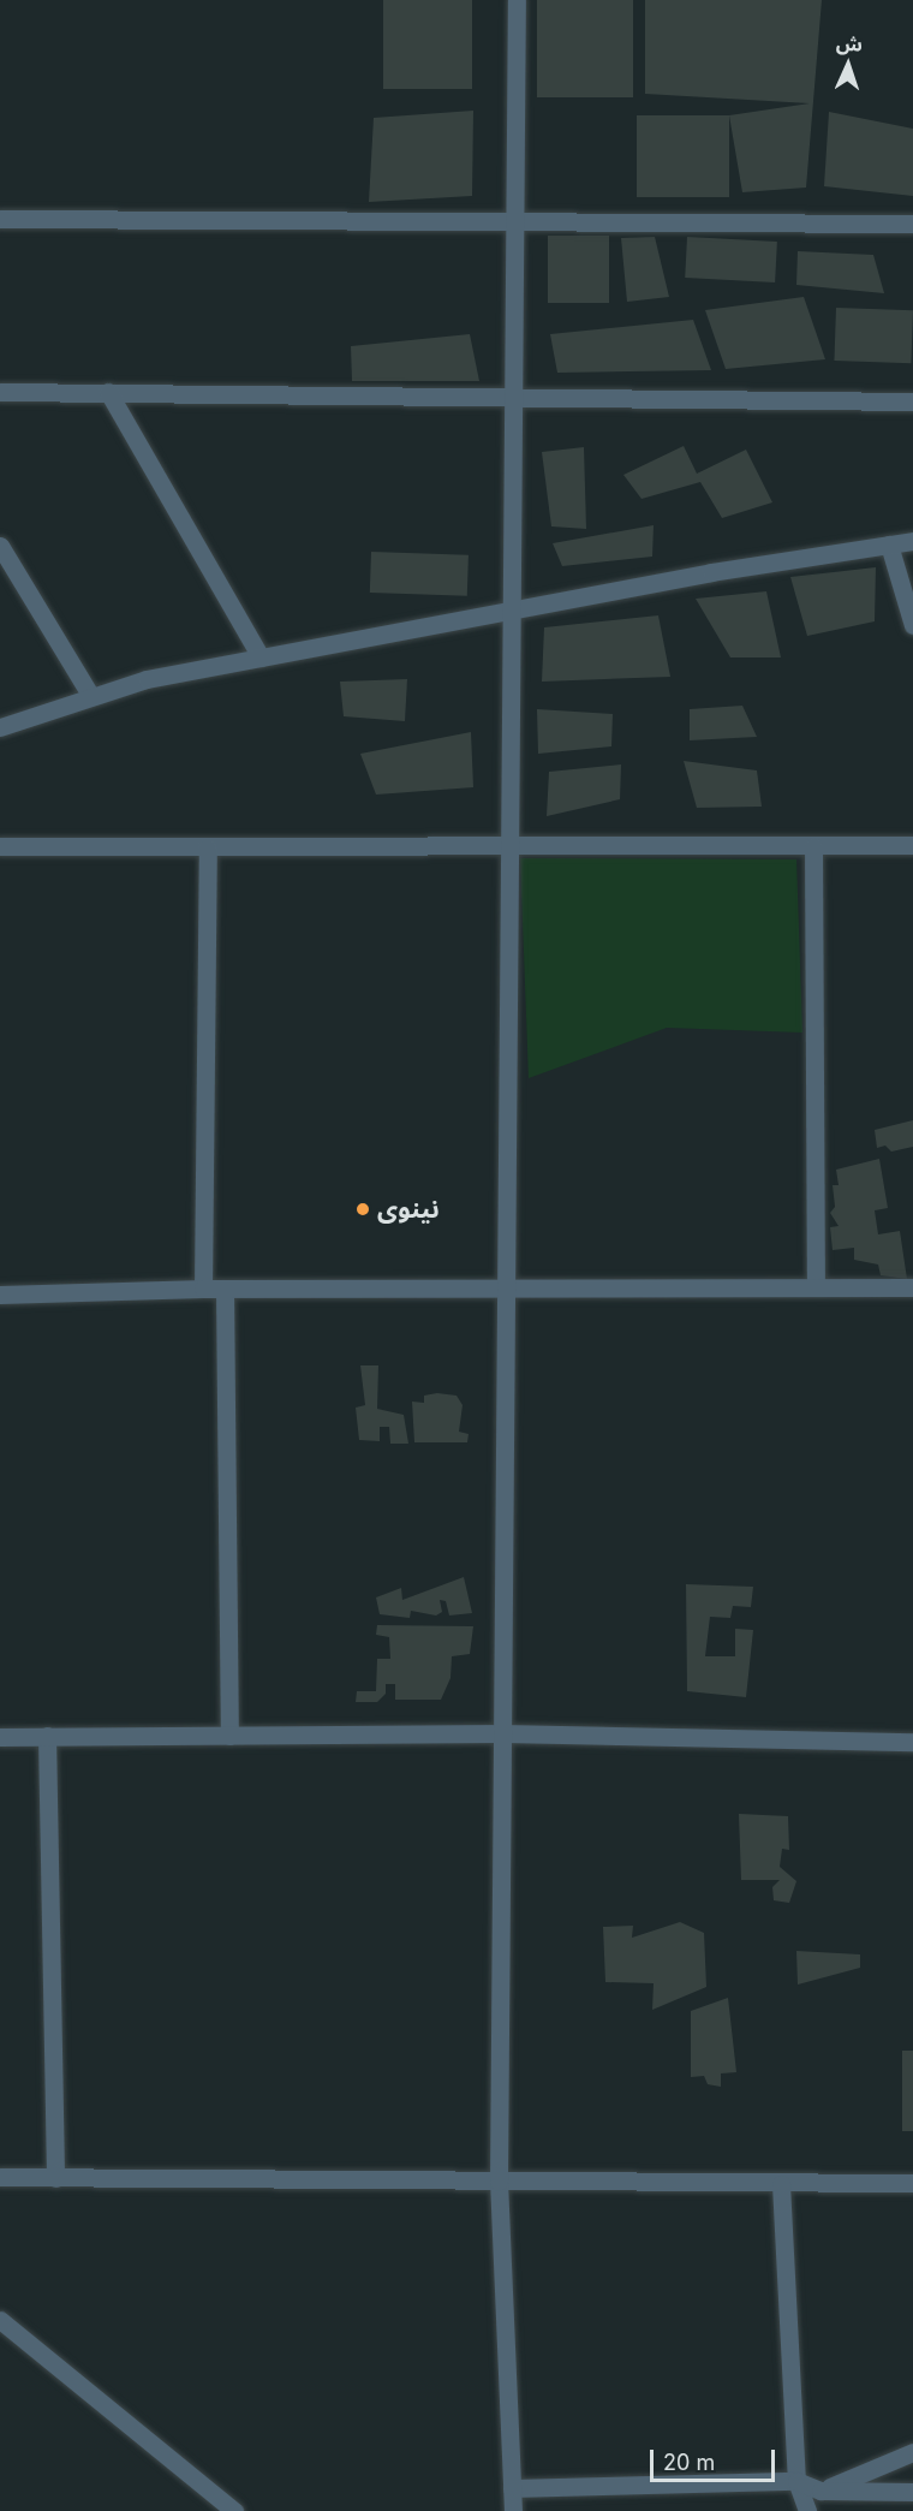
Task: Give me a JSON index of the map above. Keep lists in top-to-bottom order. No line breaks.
{"places":["نينوى"],"scale_bar":"20 m","north":"top"}
